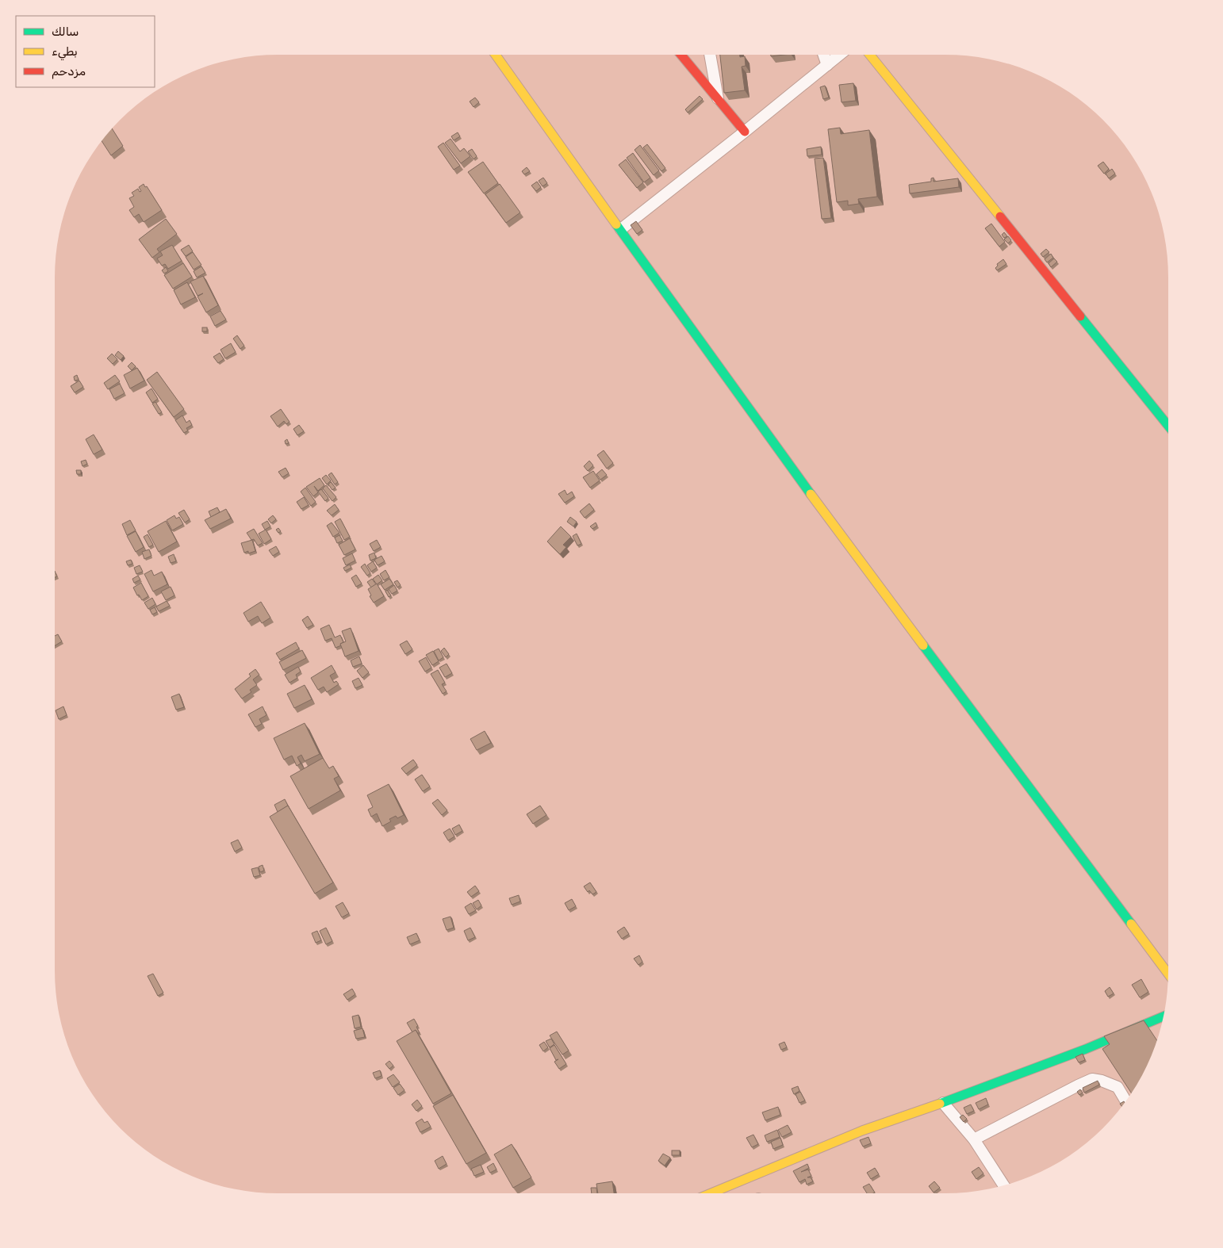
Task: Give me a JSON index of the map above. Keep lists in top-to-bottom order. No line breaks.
{"legend":["سالك","بطيء","مزدحم"]}
